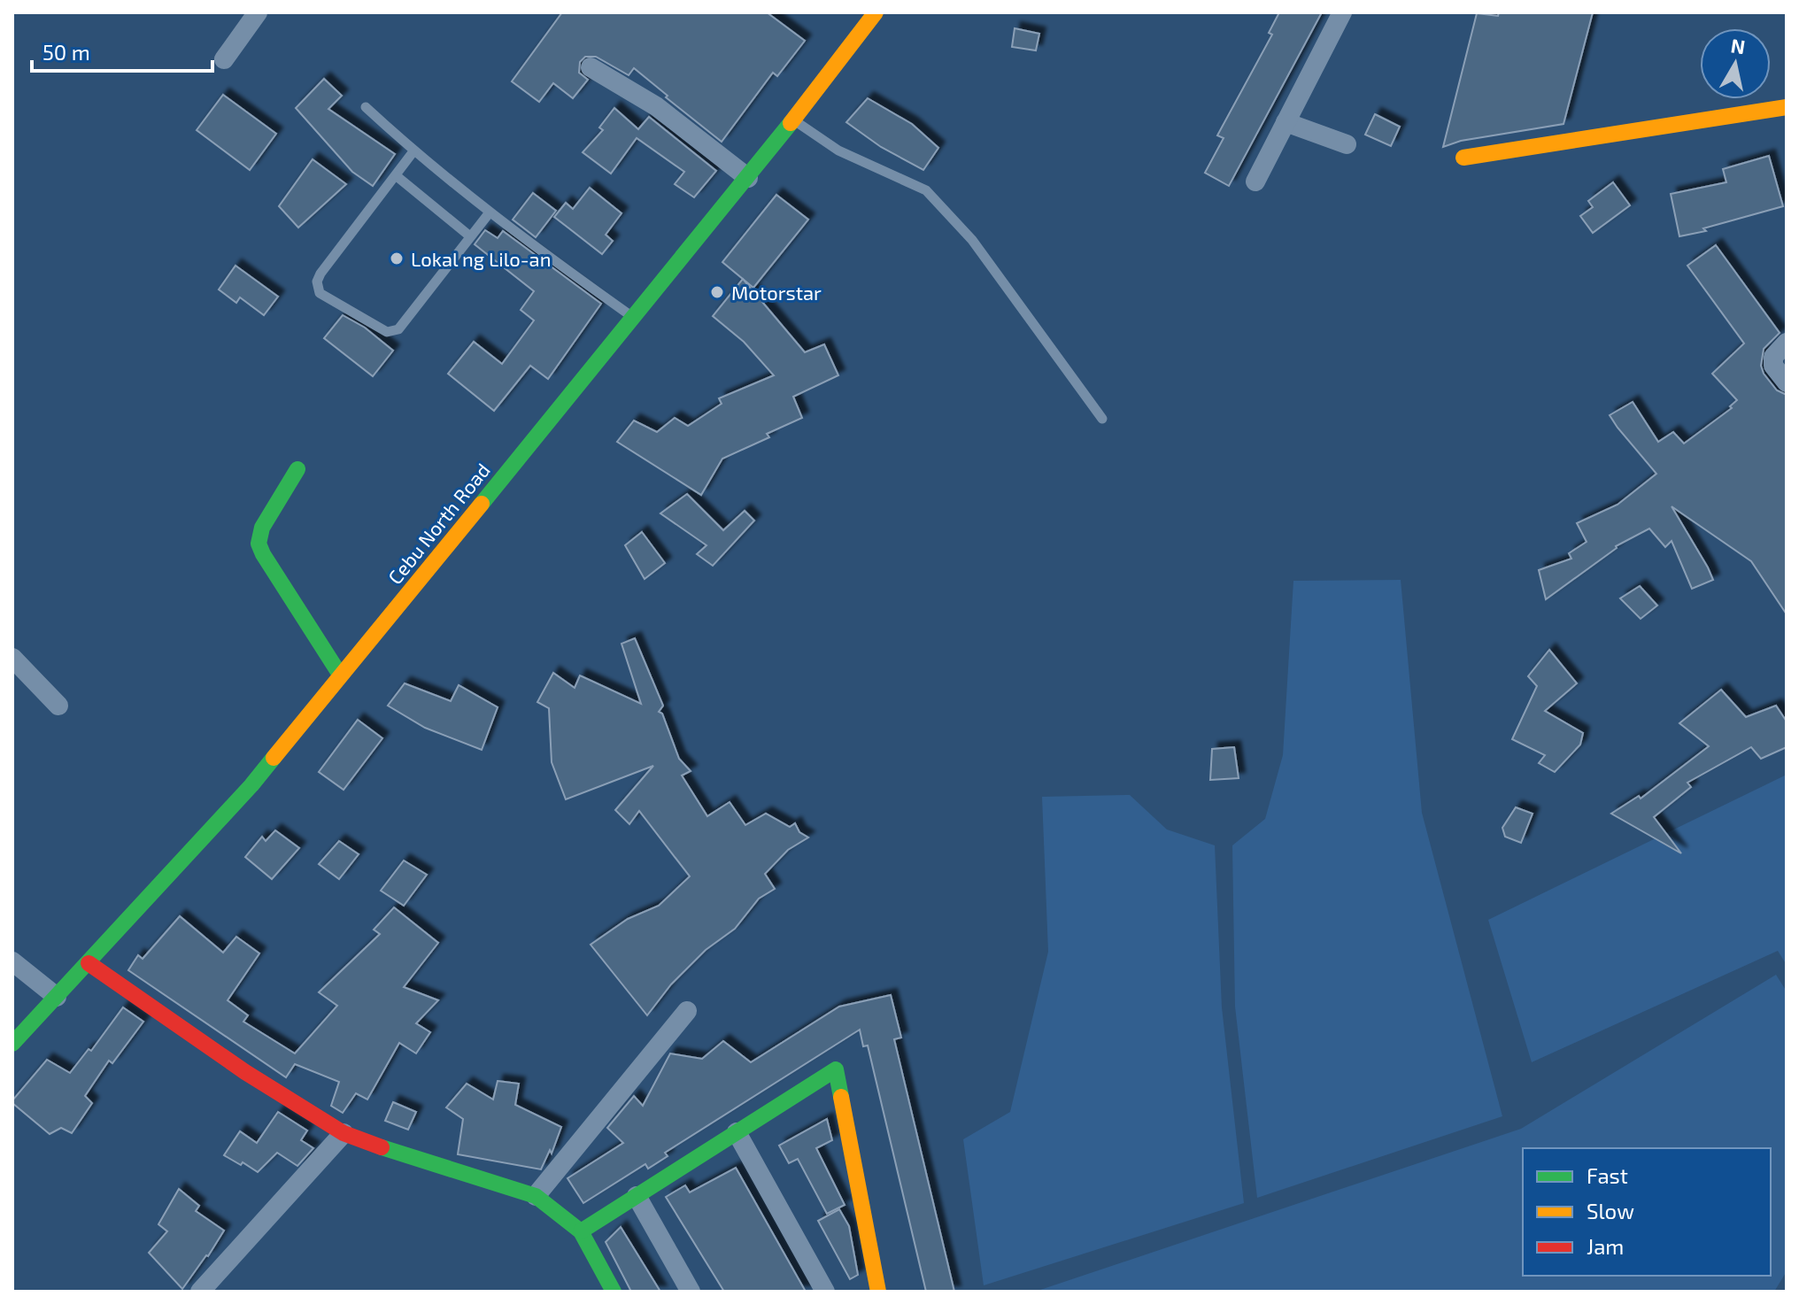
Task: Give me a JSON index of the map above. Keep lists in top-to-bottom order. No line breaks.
{"streets":{"street":["Cebu North Road"]},"places":["Lokal ng Lilo-an","Motorstar"],"legend":["Fast","Slow","Jam"],"scale_bar":"50 m","north":"top"}
